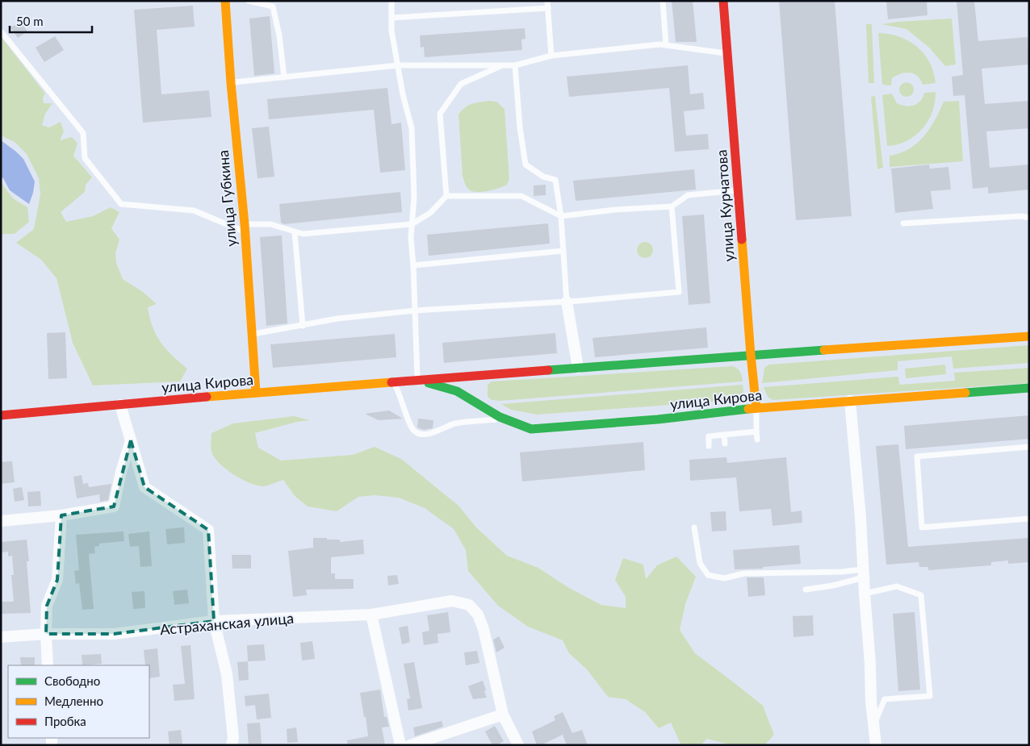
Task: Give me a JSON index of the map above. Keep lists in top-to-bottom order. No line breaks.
{"streets":{"main road":["улица Губкина","улица Курчатова","улица Кирова"],"street":["Астраханская улица"]},"crossings":[["улица Губкина","улица Кирова"],["улица Курчатова","улица Кирова"]],"legend":["Свободно","Медленно","Пробка"],"scale_bar":"50 m"}
